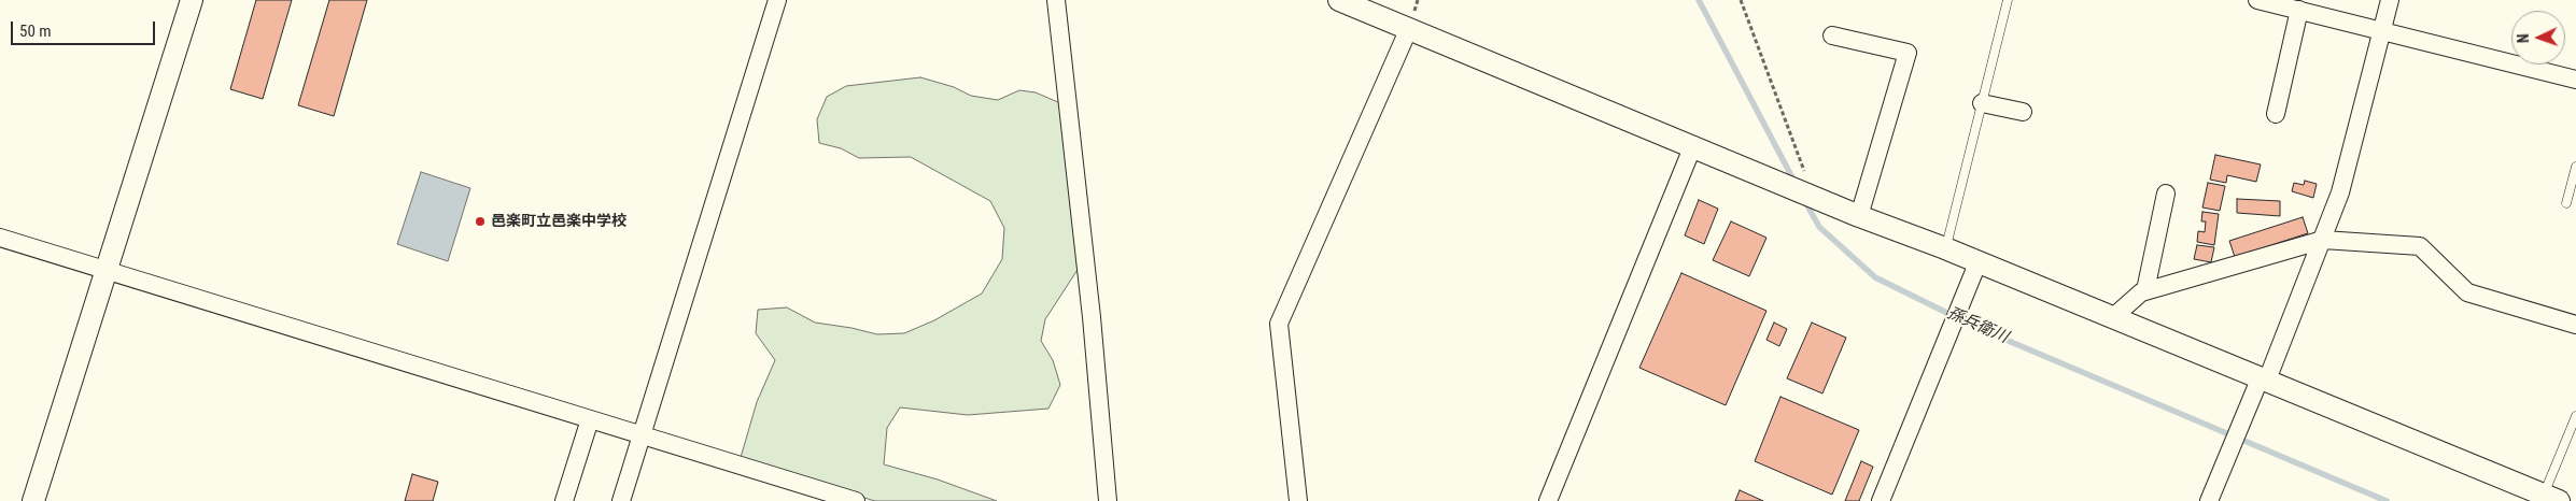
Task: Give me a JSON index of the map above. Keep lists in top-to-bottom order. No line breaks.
{"water":["孫兵衛川"],"places":["邑楽町立邑楽中学校"],"scale_bar":"50 m","north":"left"}
